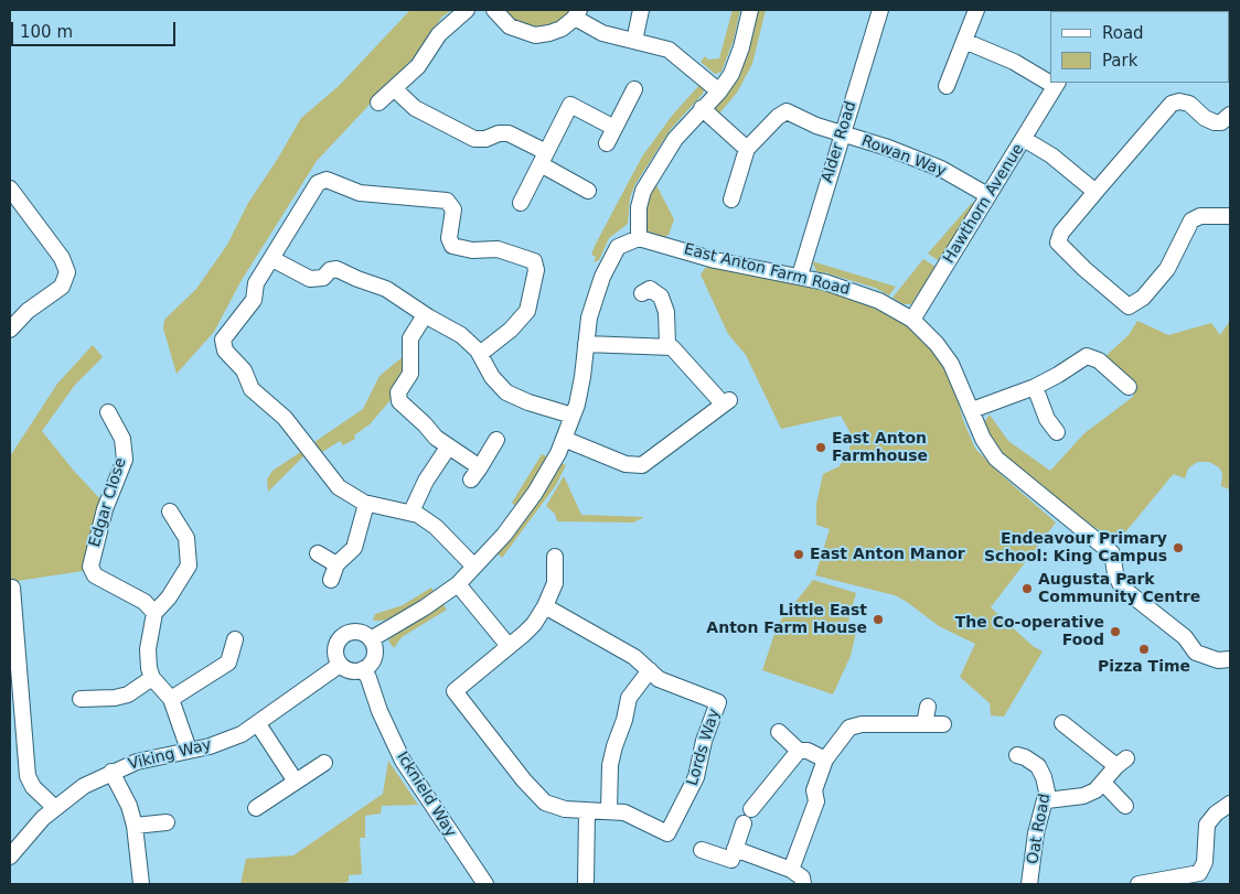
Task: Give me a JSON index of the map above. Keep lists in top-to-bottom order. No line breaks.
{"streets":{"street":["Alder Road","Rowan Way","Hawthorn Avenue","East Anton Farm Road","Edgar Close","Lords Way","Viking Way","Icknield Way","Oat Road"]},"crossings":[["Alder Road","Rowan Way"],["Alder Road","East Anton Farm Road"],["Rowan Way","Hawthorn Avenue"],["Hawthorn Avenue","East Anton Farm Road"],["Viking Way","Icknield Way"]],"places":["East Anton Farmhouse","Endeavour Primary School: King Campus","East Anton Manor","Augusta Park Community Centre","Little East Anton Farm House","The Co-operative Food","Pizza Time"],"legend":["Road","Park"],"scale_bar":"100 m"}
